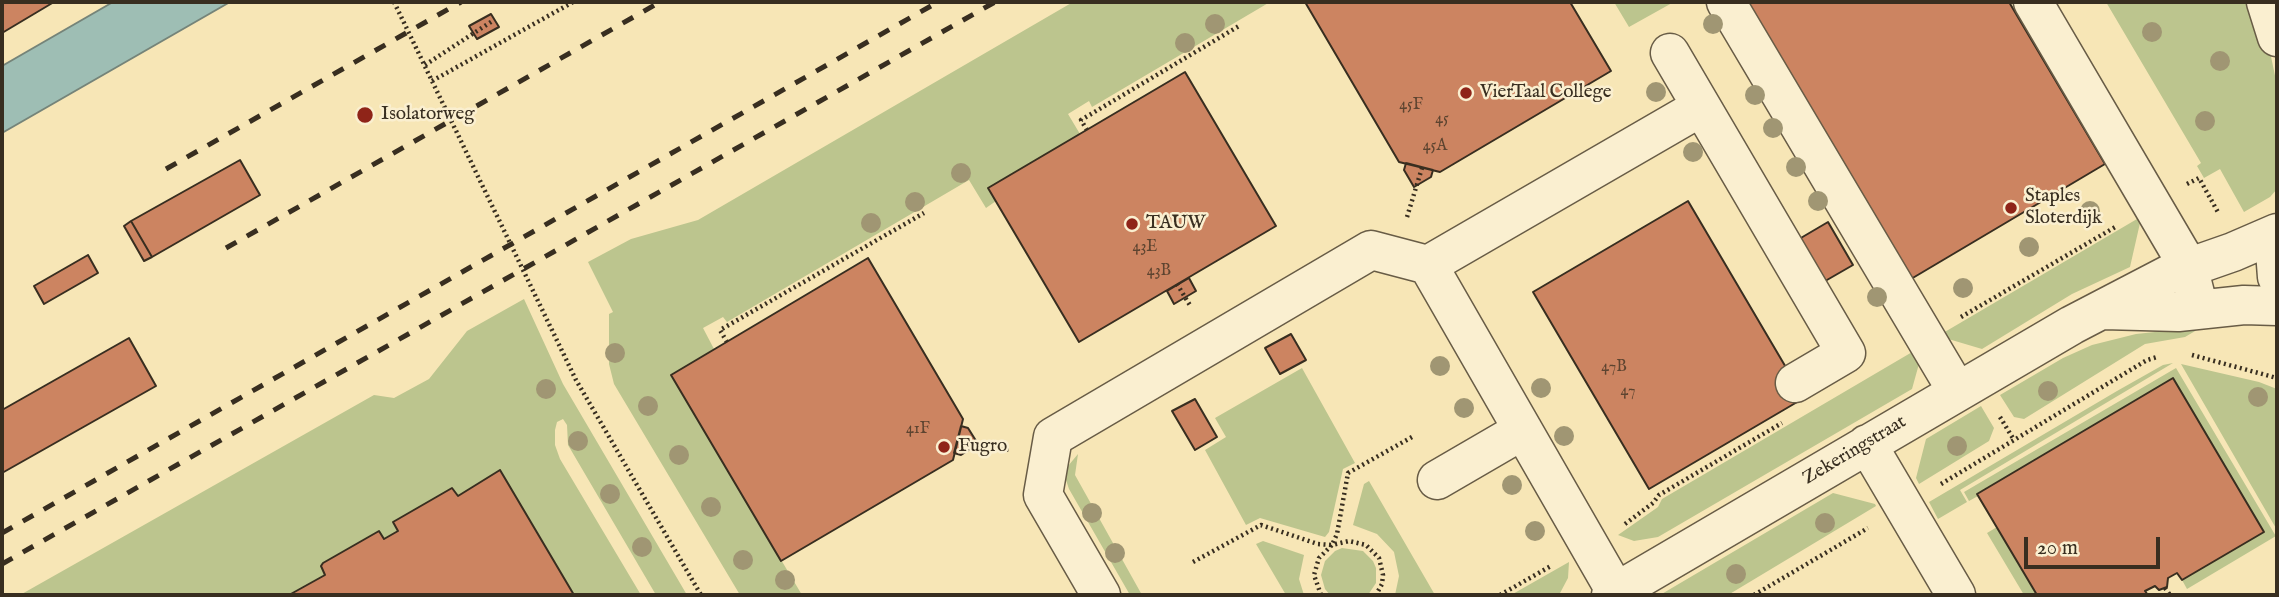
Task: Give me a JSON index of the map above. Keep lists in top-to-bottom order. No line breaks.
{"streets":{"street":["Zekeringstraat"]},"places":["VierTaal College","Isolatorweg","Staples Sloterdijk","TAUW","Fugro"],"house_numbers":["45F","45","45A","43E","43B","47B","47","41F"],"scale_bar":"20 m"}
